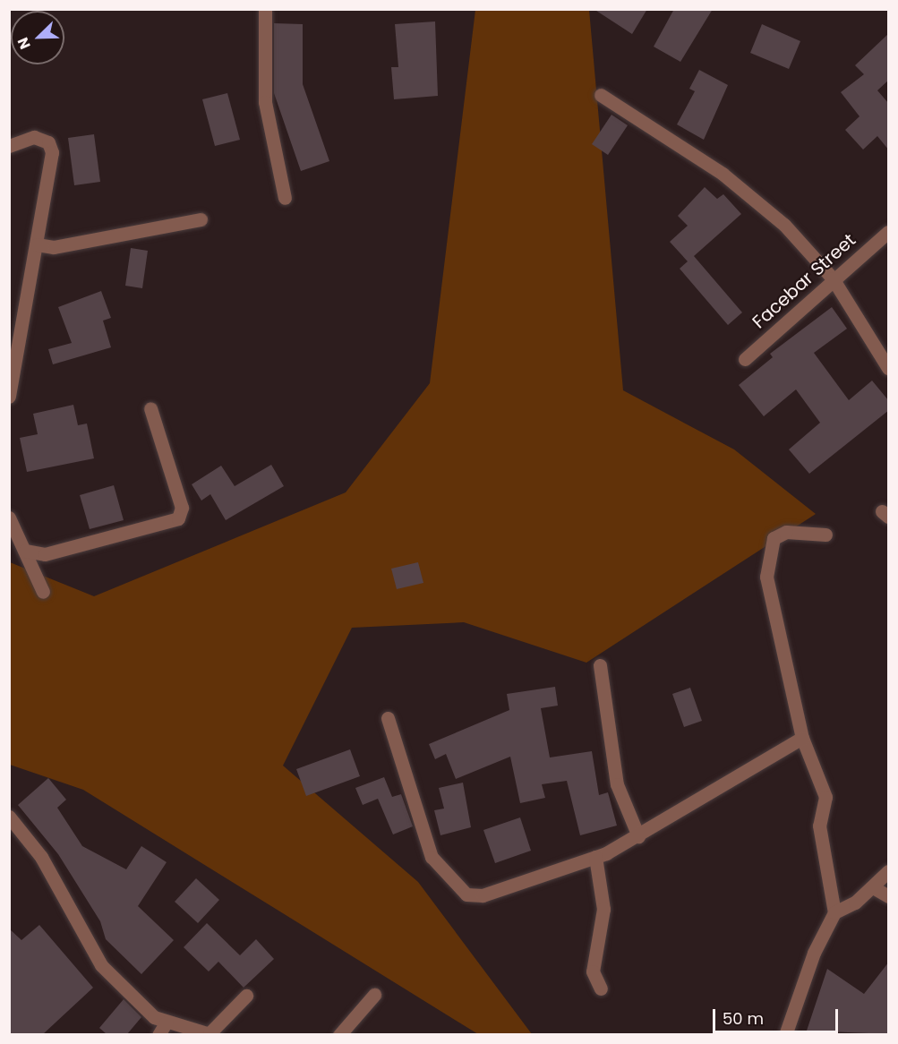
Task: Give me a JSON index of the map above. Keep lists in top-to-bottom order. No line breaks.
{"streets":{"street":["Facebar Street"]},"scale_bar":"50 m","north":"bottom left"}
